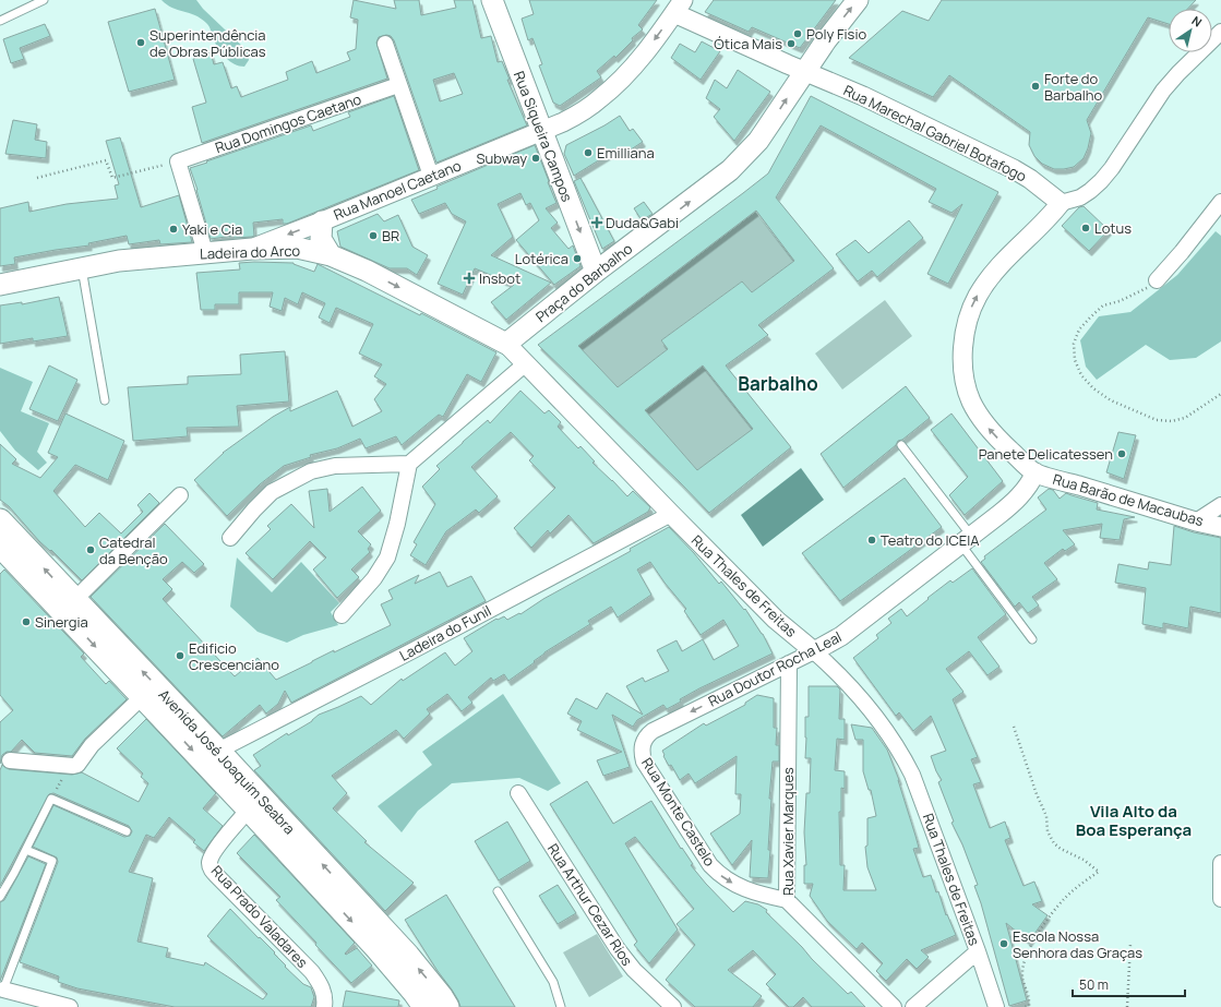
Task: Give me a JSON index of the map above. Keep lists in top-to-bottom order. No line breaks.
{"streets":{"main road":["Rua Siqueira Campos","Ladeira do Arco","Praça do Barbalho","Avenida José Joaquim Seabra"],"street":["Rua Domingos Caetano","Rua Marechal Gabriel Botafogo","Rua Manoel Caetano","Rua Barão de Macaubas","Rua Thales de Freitas","Ladeira do Funil","Rua Doutor Rocha Leal","Rua Monte Castelo","Rua Xavier Marques","Rua Arthur Cezar Rios","Rua Prado Valadares"]},"crossings":[["Rua Marechal Gabriel Botafogo","Rua Manoel Caetano"],["Rua Marechal Gabriel Botafogo","Praça do Barbalho"],["Rua Siqueira Campos","Rua Manoel Caetano"],["Rua Siqueira Campos","Praça do Barbalho"],["Rua Manoel Caetano","Ladeira do Arco"],["Ladeira do Arco","Praça do Barbalho"],["Ladeira do Arco","Rua Thales de Freitas"],["Praça do Barbalho","Rua Thales de Freitas"],["Rua Barão de Macaubas","Rua Doutor Rocha Leal"],["Rua Thales de Freitas","Ladeira do Funil"],["Rua Thales de Freitas","Rua Doutor Rocha Leal"],["Ladeira do Funil","Avenida José Joaquim Seabra"],["Rua Doutor Rocha Leal","Rua Monte Castelo"],["Rua Doutor Rocha Leal","Rua Xavier Marques"],["Avenida José Joaquim Seabra","Rua Prado Valadares"],["Rua Monte Castelo","Rua Xavier Marques"]],"one_way":["Rua Siqueira Campos","Rua Manoel Caetano","Ladeira do Arco","Praça do Barbalho","Rua Monte Castelo"],"districts":["Barbalho","Vila Alto da Boa Esperança"],"places":{"other":["Poly Fisio","Superintendência de Obras Públicas","Ótica Mais","Forte do Barbalho","Emilliana","Subway","Lotus","Yaki e Cia","BR","Lotérica","Panete Delicatessen","Teatro do ICEIA","Catedral da Benção","Sinergia","Edificio Crescenciano","Escola Nossa Senhora das Graças"],"health":["Duda&Gabi","Insbot"]},"scale_bar":"50 m","north":"top right"}
